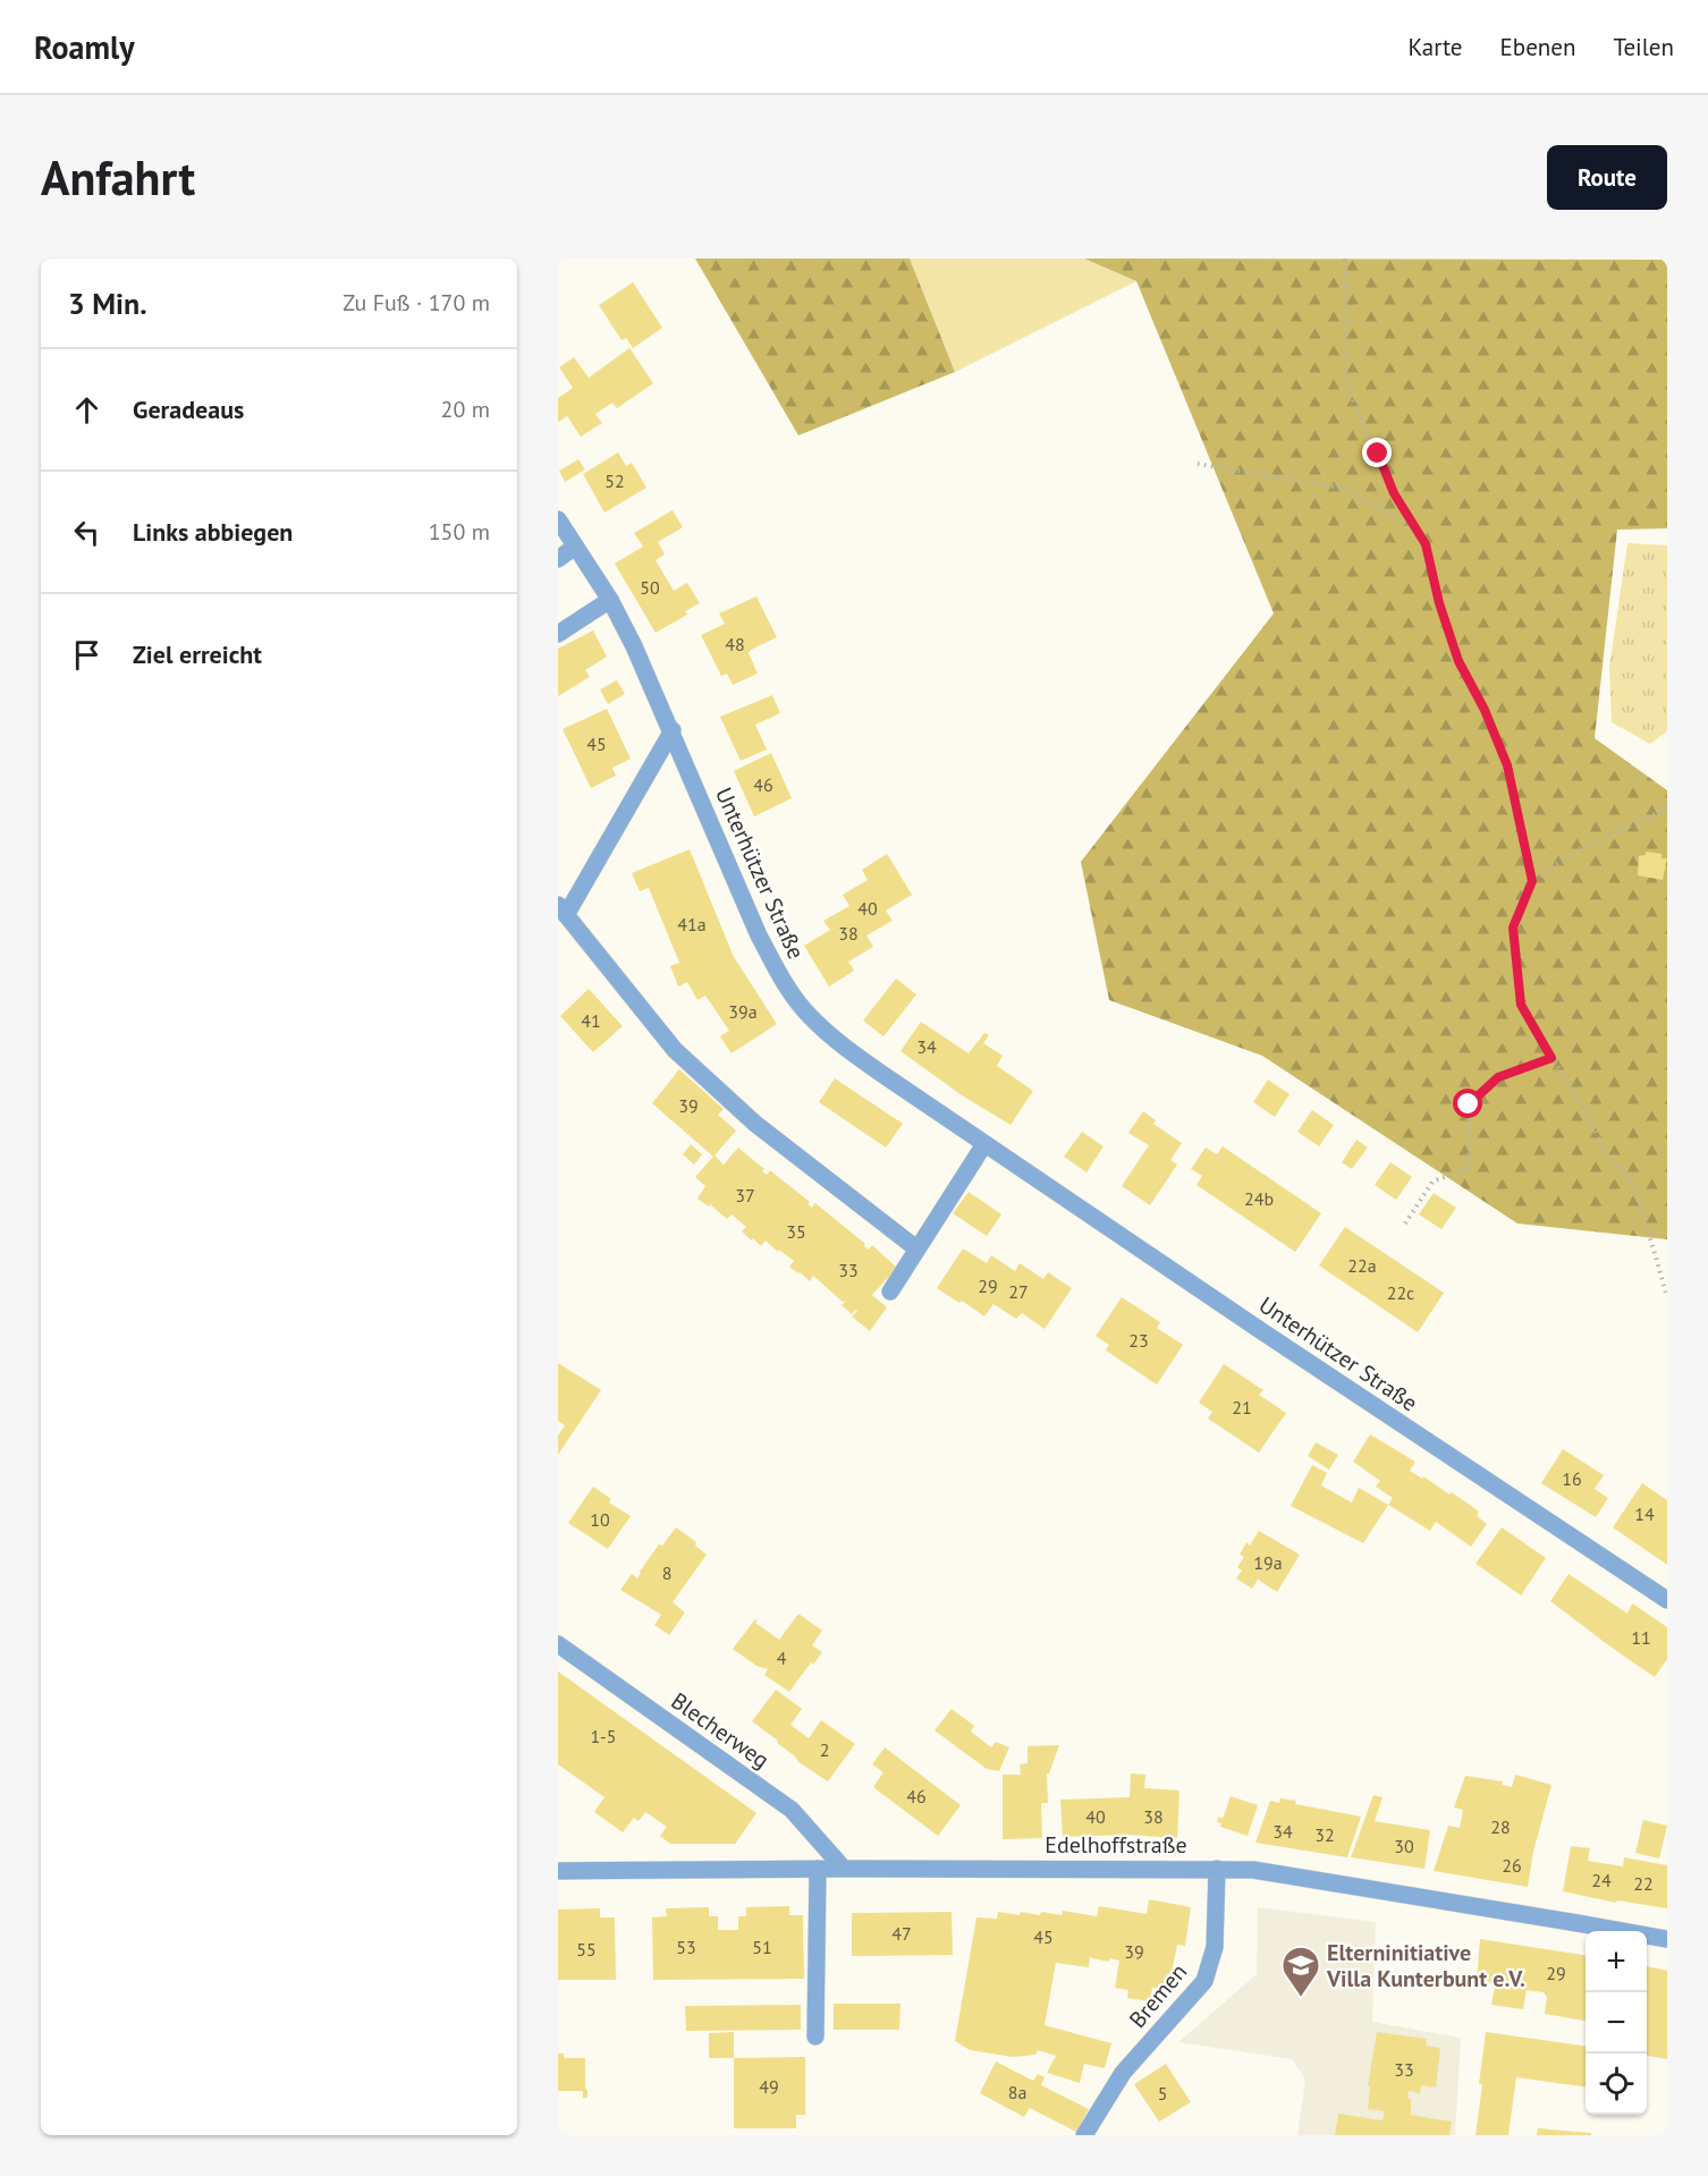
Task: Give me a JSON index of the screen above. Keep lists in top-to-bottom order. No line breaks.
{"streets":{"street":["Unterhützer Straße","Blecherweg","Edelhoffstraße","Bremen"]},"crossings":[["Blecherweg","Edelhoffstraße"],["Edelhoffstraße","Bremen"]],"places":{"school or university":["Elterninitiative Villa Kunterbunt e.V."]},"house_numbers":["52","50","48","45","46","40","41a","38","39a","41","34","39","37","24b","35","22a","33","29","27","22c","23","21","16","14","10","19a","8","11","4","1-5","2","46","40","38","28","34","32","30","26","24","22","47","45","53","51","55","39","29","33","49","8a","5"],"page":{"header":"Roamly","nav":["Karte","Ebenen","Teilen"],"buttons":"Route","title":"Anfahrt","heading":["3 Min.","Zu Fuß · 170 m"],"list":[["Geradeaus","20 m"],["Links abbiegen","150 m"],"Ziel erreicht"],"map_buttons":["+","−"]}}
